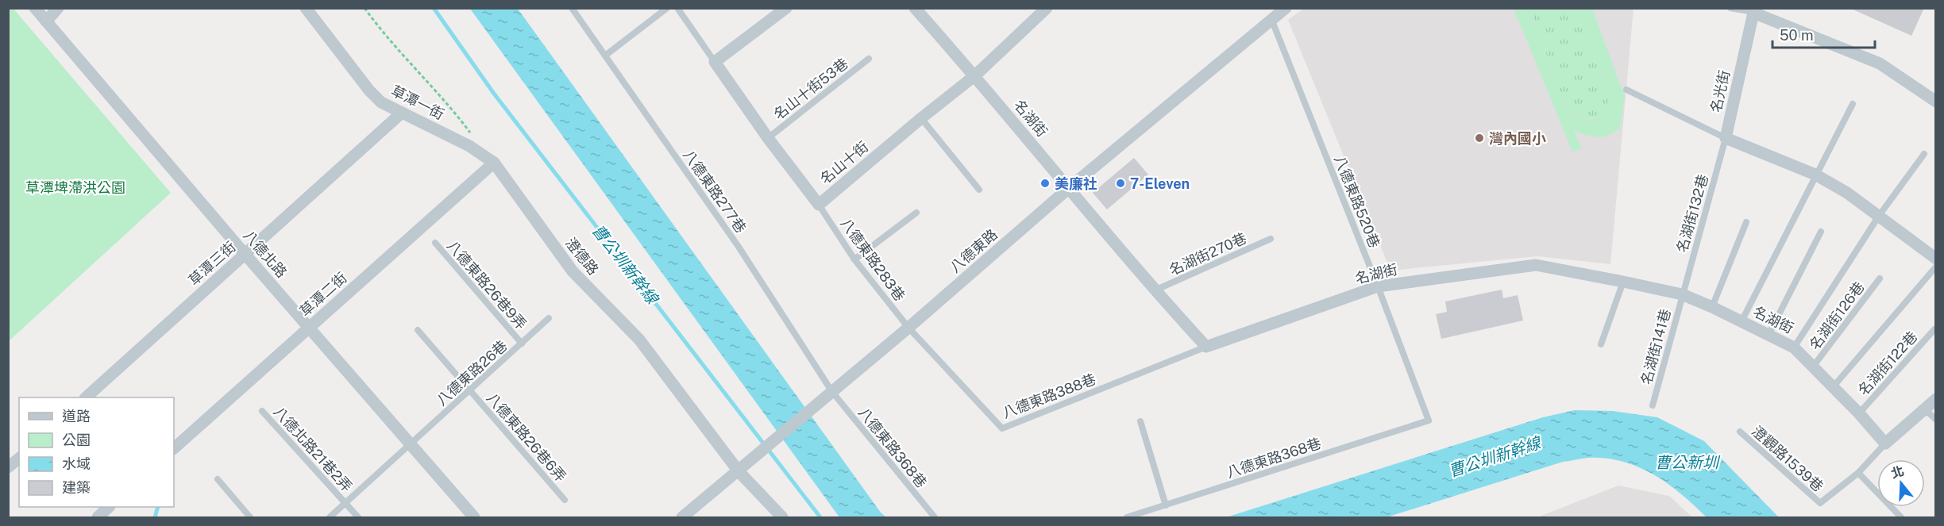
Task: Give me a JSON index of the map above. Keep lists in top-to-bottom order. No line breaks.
{"streets":{"street":["名光街","草潭一街","名湖街","名山十街","八德東路","八德北路","澄德路","草潭三街","草潭二街"],"lane":["名山十街53巷","八德東路277巷","八德東路520巷","名湖街132巷","名湖街270巷","八德東路283巷","八德東路26巷9弄","名湖街126巷","名湖街141巷","名湖街122巷","八德東路26巷","八德東路388巷","八德東路26巷6弄","八德東路368巷","八德北路21巷2弄","澄觀路1539巷"]},"crossings":[["名山十街53巷","名山十街"],["名光街","名湖街132巷"],["草潭一街","澄德路"],["草潭一街","草潭三街"],["草潭一街","草潭二街"],["名湖街","名山十街"],["名湖街","八德東路520巷"],["名湖街","名湖街132巷"],["名湖街","八德東路"],["名湖街","名湖街270巷"],["名湖街","名湖街126巷"],["名湖街","名湖街141巷"],["名湖街","名湖街122巷"],["名湖街","八德東路388巷"],["名山十街","八德東路283巷"],["八德東路277巷","八德東路"],["八德東路277巷","八德東路368巷"],["八德東路520巷","八德東路"],["八德東路520巷","八德東路368巷"],["名湖街132巷","名湖街141巷"],["八德東路","澄德路"],["八德東路","八德東路283巷"],["八德東路","八德東路388巷"],["八德東路","八德東路368巷"],["八德北路","草潭三街"],["八德北路","草潭二街"],["八德北路","八德東路26巷"],["澄德路","草潭二街"],["八德東路283巷","八德東路388巷"],["八德東路26巷9弄","八德東路26巷"],["八德東路26巷","八德東路26巷6弄"],["八德東路26巷","八德北路21巷2弄"]],"water":["曹公圳新幹線","曹公新圳"],"parks":["草潭埤滯洪公園"],"places":["灣內國小","美廉社","7-Eleven"],"legend":["道路","公園","水域","建築"],"scale_bar":"50 m","north":"top"}
